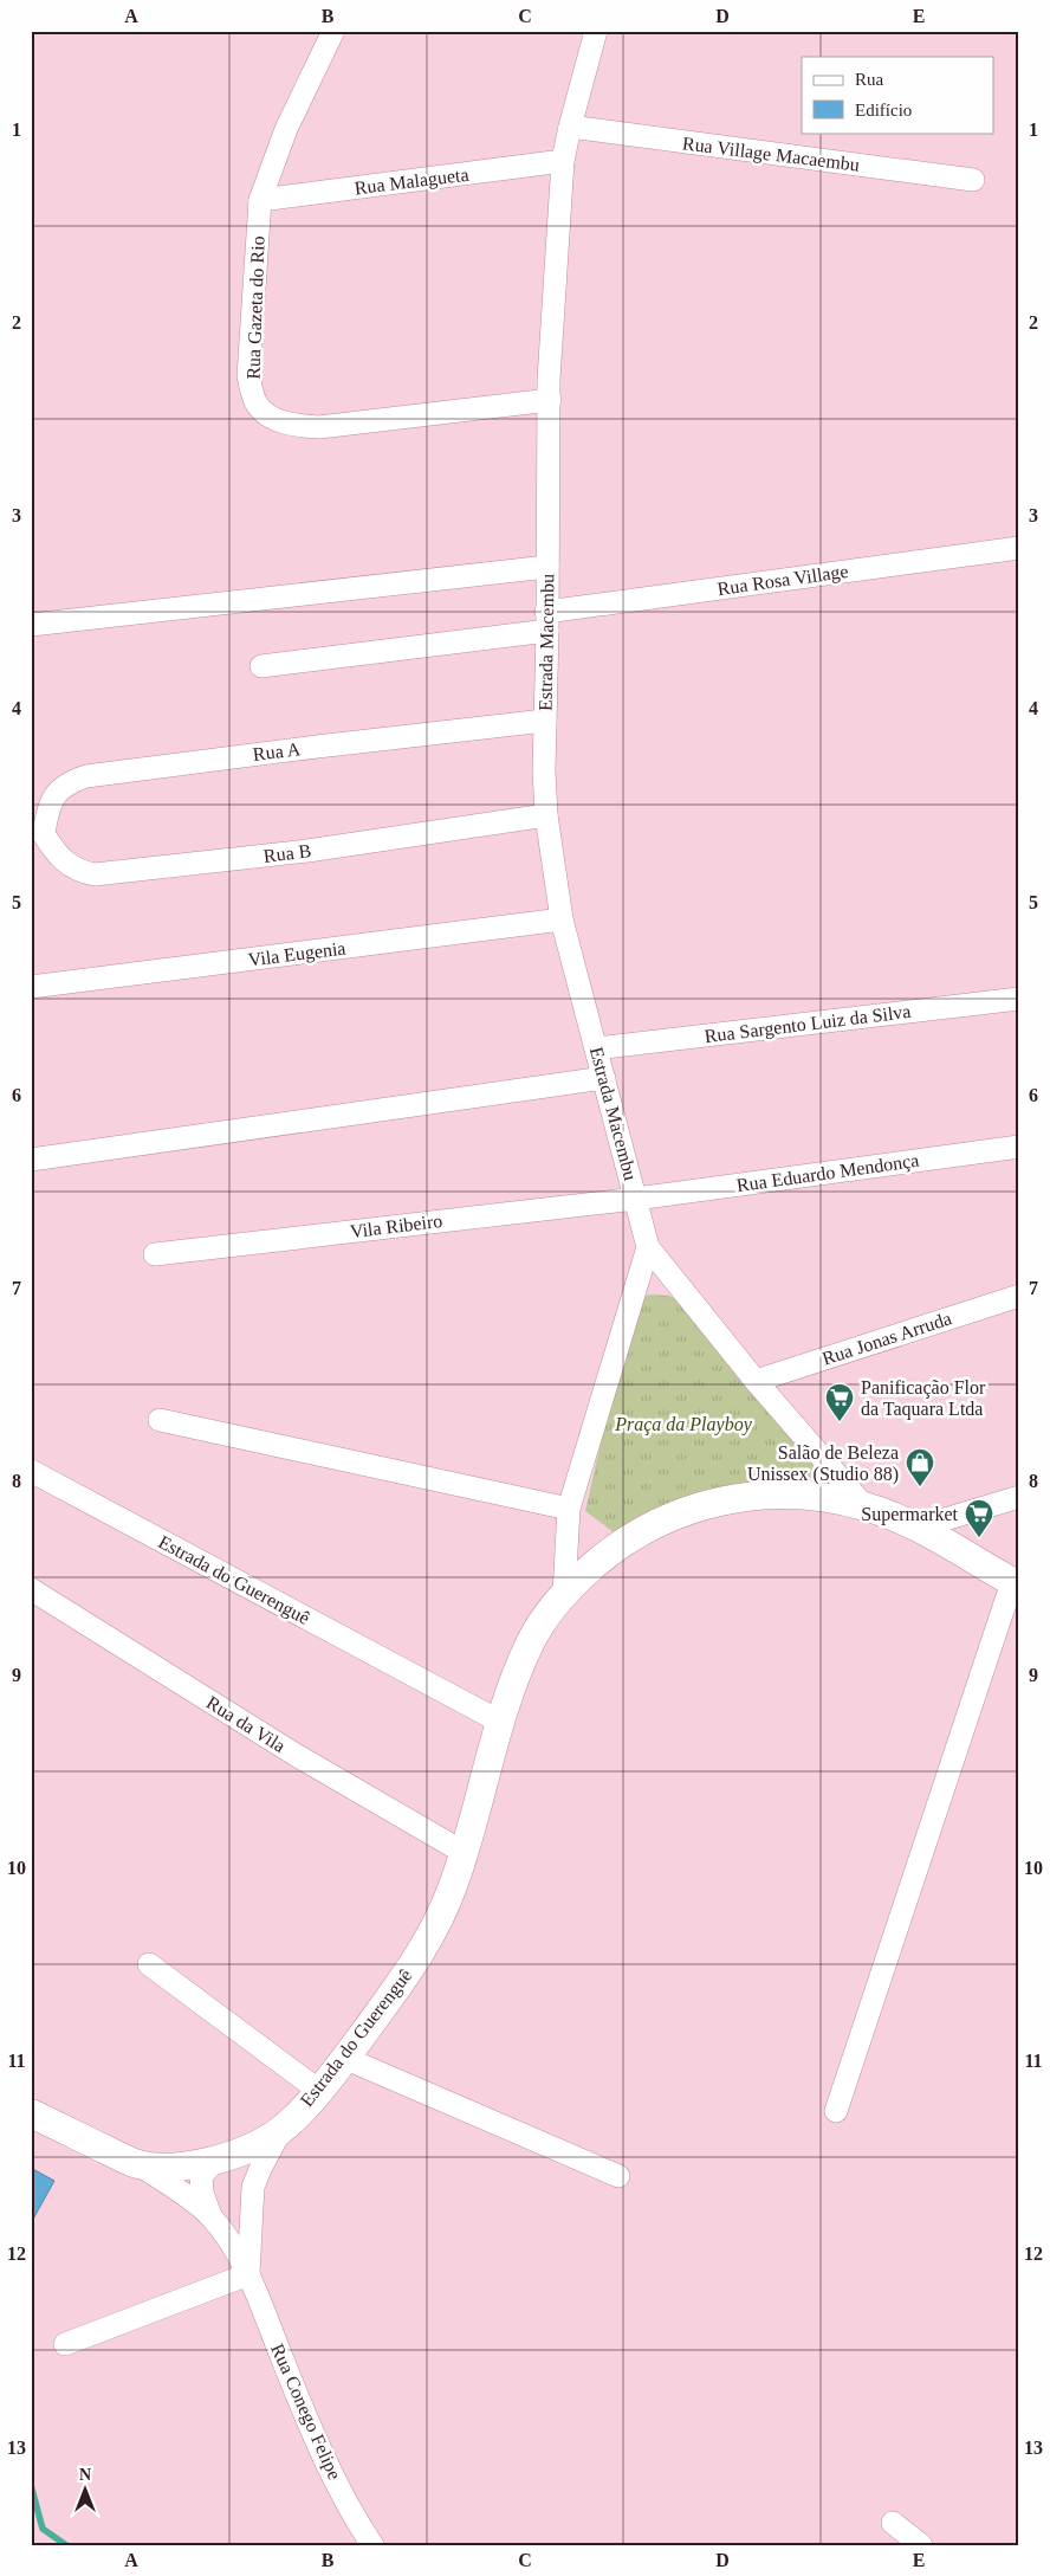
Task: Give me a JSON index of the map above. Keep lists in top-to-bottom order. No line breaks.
{"streets":{"main road":["Estrada do Guerenguê"],"street":["Rua Village Macaembu","Rua Malagueta","Rua Gazeta do Rio","Rua Rosa Village","Estrada Macembu","Rua A","Rua B","Vila Eugenia","Rua Sargento Luiz da Silva","Rua Eduardo Mendonça","Vila Ribeiro","Rua Jonas Arruda","Rua da Vila","Rua Conego Felipe"]},"crossings":[["Rua Village Macaembu","Estrada Macembu"],["Rua Malagueta","Rua Gazeta do Rio"],["Rua Malagueta","Estrada Macembu"],["Rua Gazeta do Rio","Estrada Macembu"],["Rua Rosa Village","Estrada Macembu"],["Estrada Macembu","Rua A"],["Estrada Macembu","Rua B"],["Estrada Macembu","Vila Eugenia"],["Estrada Macembu","Rua Sargento Luiz da Silva"],["Estrada Macembu","Rua Eduardo Mendonça"],["Estrada Macembu","Vila Ribeiro"],["Estrada Macembu","Rua Jonas Arruda"],["Estrada Macembu","Estrada do Guerenguê"],["Rua A","Rua B"],["Rua Eduardo Mendonça","Vila Ribeiro"],["Estrada do Guerenguê","Rua da Vila"],["Estrada do Guerenguê","Rua Conego Felipe"]],"parks":["Praça da Playboy"],"places":{"supermarket":["Panificação Flor da Taquara Ltda","Supermarket"],"shop":["Salão de Beleza Unissex (Studio 88)"]},"legend":["Rua","Edifício"],"north":"top","grid":{"columns":["A","B","C","D","E"],"rows":["1","2","3","4","5","6","7","8","9","10","11","12","13"]}}
